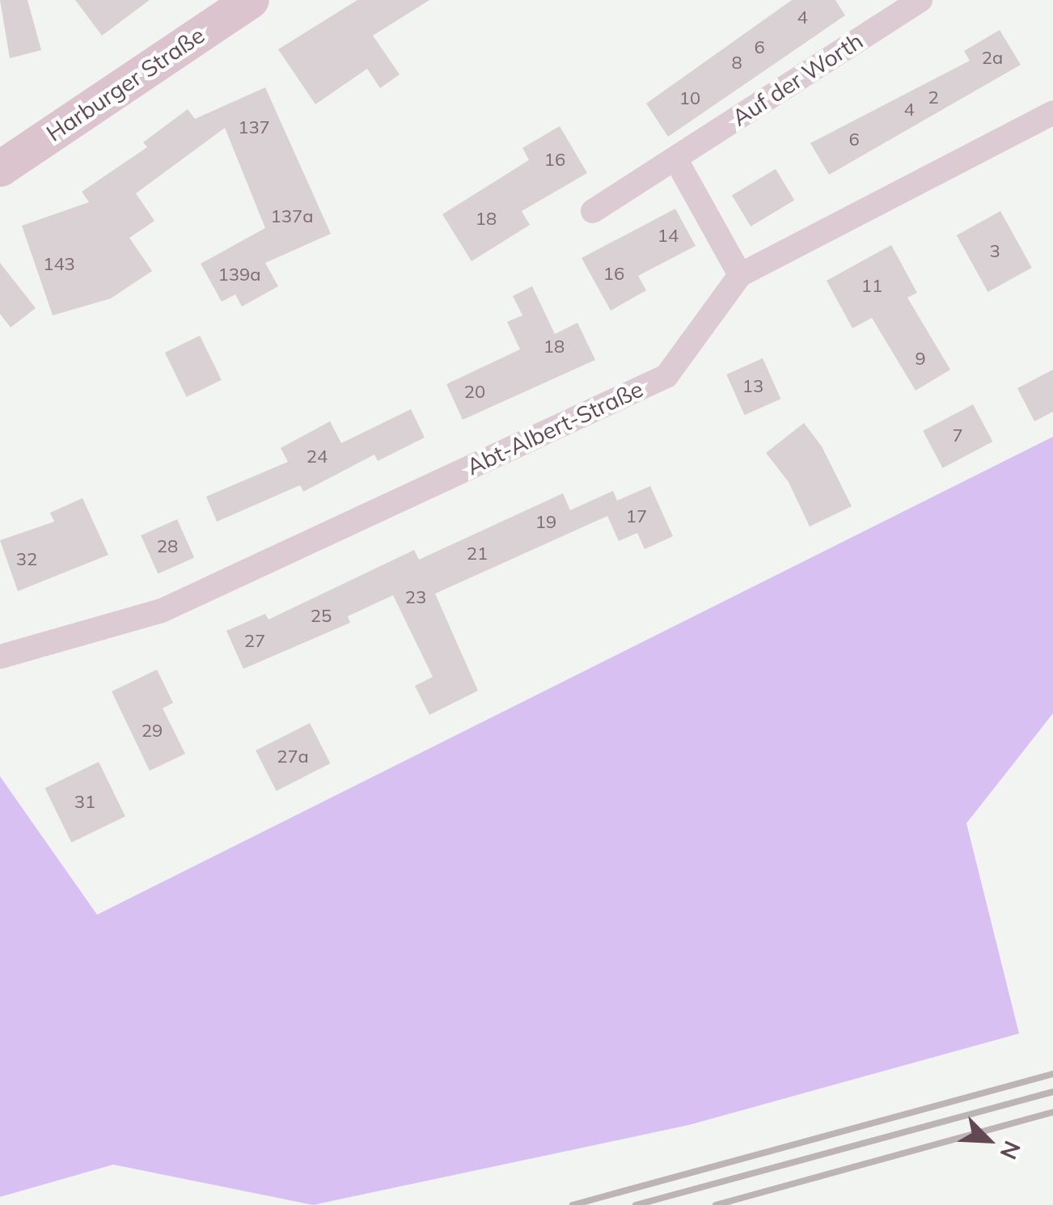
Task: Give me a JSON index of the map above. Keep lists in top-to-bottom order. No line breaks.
{"streets":{"main road":["Harburger Straße"],"street":["Auf der Worth","Abt-Albert-Straße"]},"house_numbers":["4","6","2a","8","2","10","4","137","6","16","137a","18","14","3","143","16","139a","11","18","9","13","20","7","24","17","19","28","21","32","23","25","27","29","27a","31"],"north":"bottom right"}
